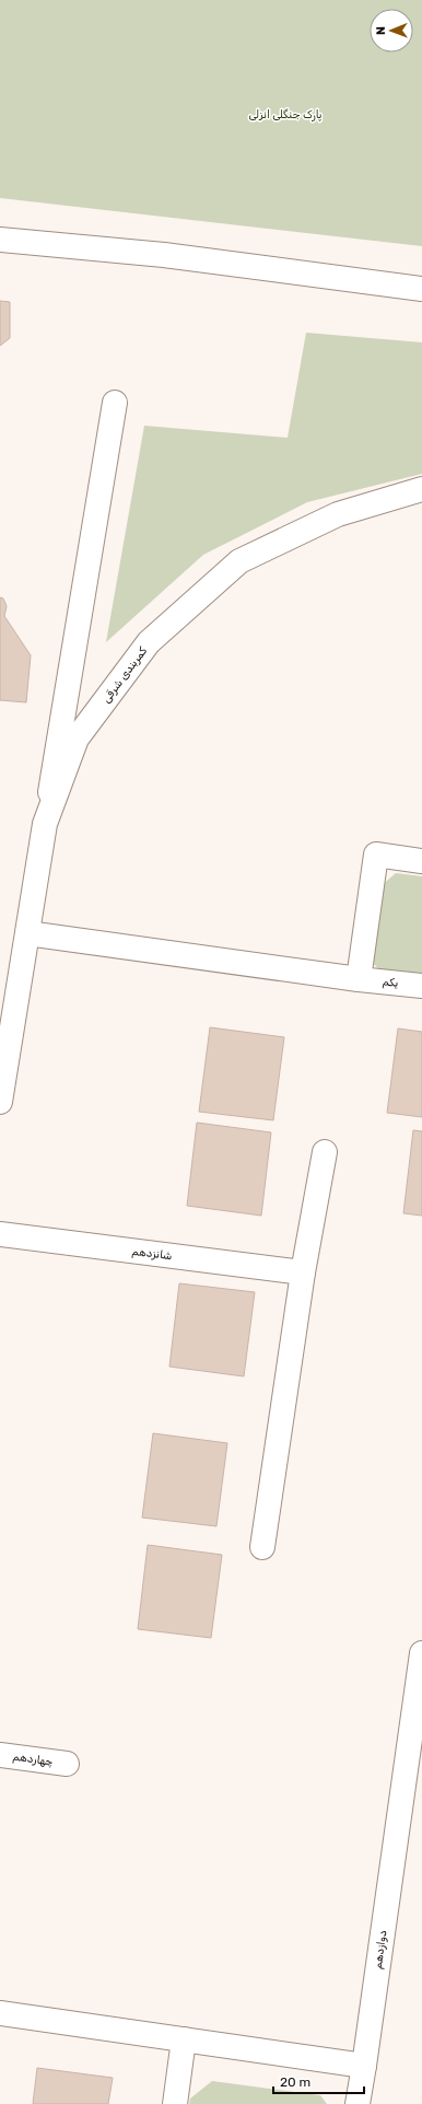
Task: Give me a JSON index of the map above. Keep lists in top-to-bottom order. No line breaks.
{"streets":{"street":["کمربندی شرقی","یکم","شانزدهم","چهاردهم","دوازدهم"]},"crossings":[["کمربندی شرقی","یکم"]],"parks":["پارک جنگلی انزلی"],"scale_bar":"20 m","north":"left"}
